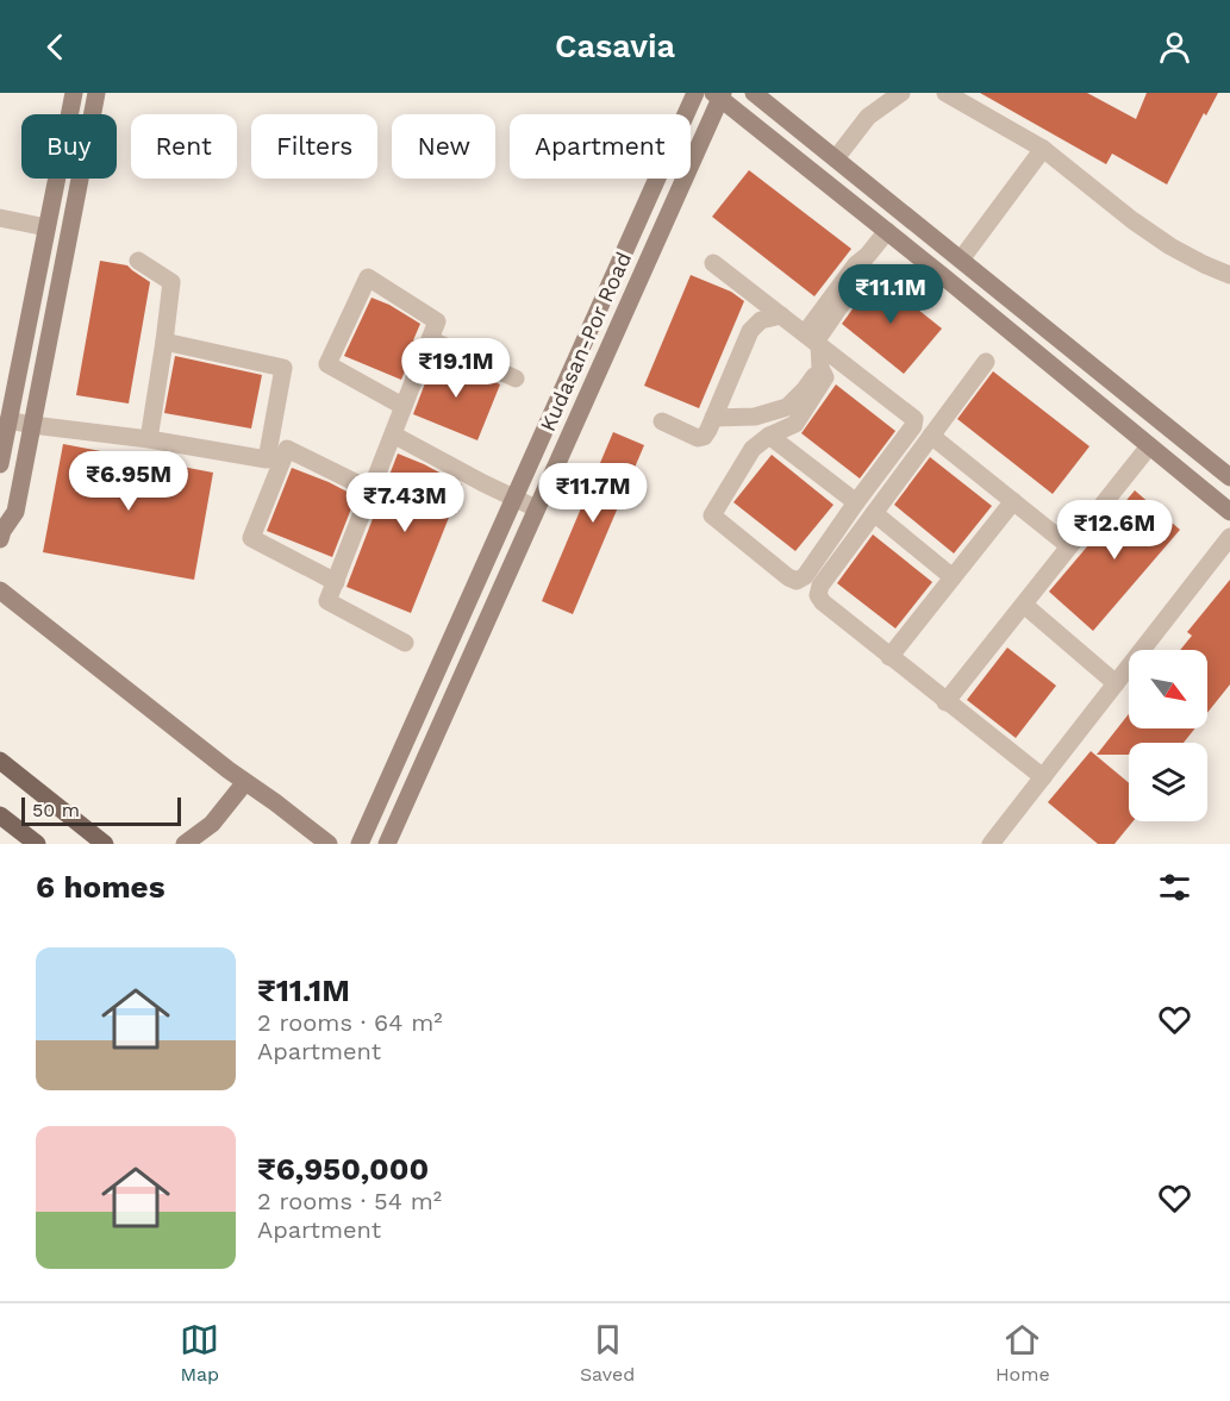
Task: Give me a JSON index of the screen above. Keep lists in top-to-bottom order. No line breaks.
{"streets":{"street":["Kudasan-Por Road"]},"scale_bar":"50 m","north":"bottom right","page":{"header":"Casavia","chip":["Buy","Rent","Filters","New","Apartment"],"price":["₹11.1M","₹19.1M","₹6.95M","₹11.7M","₹7.43M","₹12.6M"],"scale":"50 m","heading":"6 homes","list":[{"name":"₹11.1M","note":"2 rooms · 64 m² · Apartment"},{"name":"₹6,950,000","note":"2 rooms · 54 m² · Apartment"}],"tabs":["Map","Saved","Home"]}}
